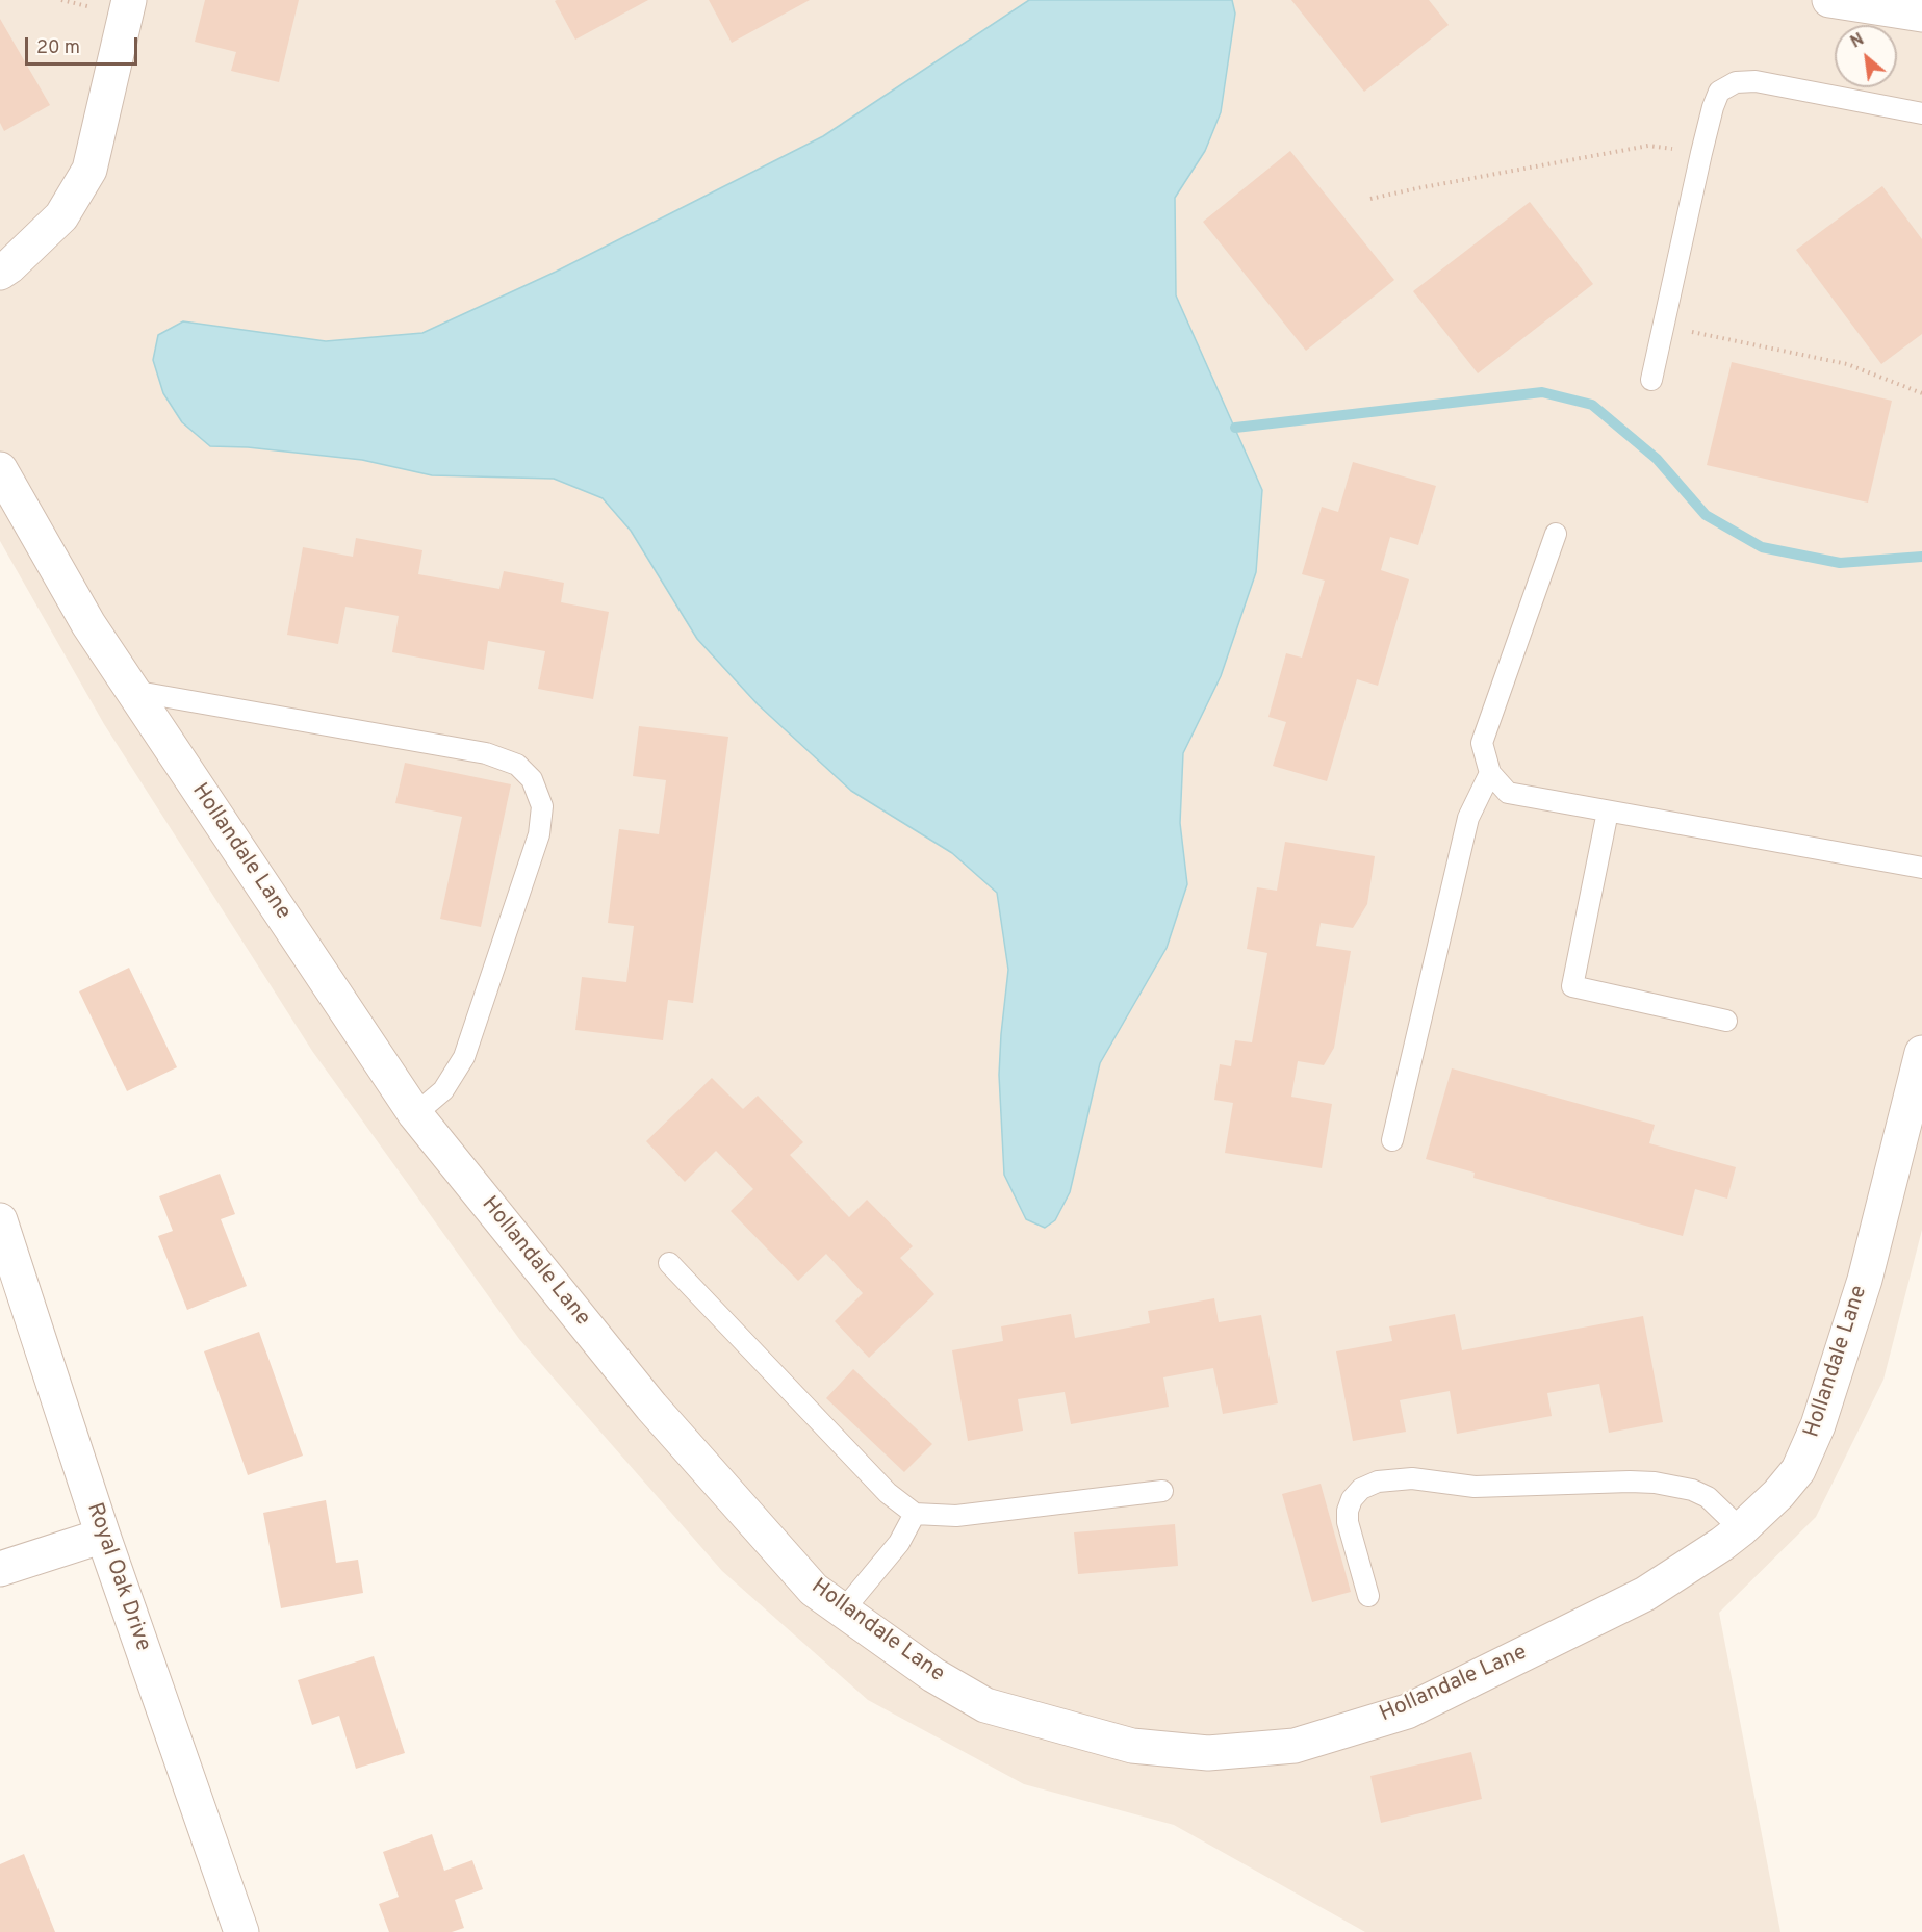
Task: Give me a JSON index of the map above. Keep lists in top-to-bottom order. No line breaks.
{"streets":{"street":["Hollandale Lane","Royal Oak Drive"]},"scale_bar":"20 m","north":"top left"}
